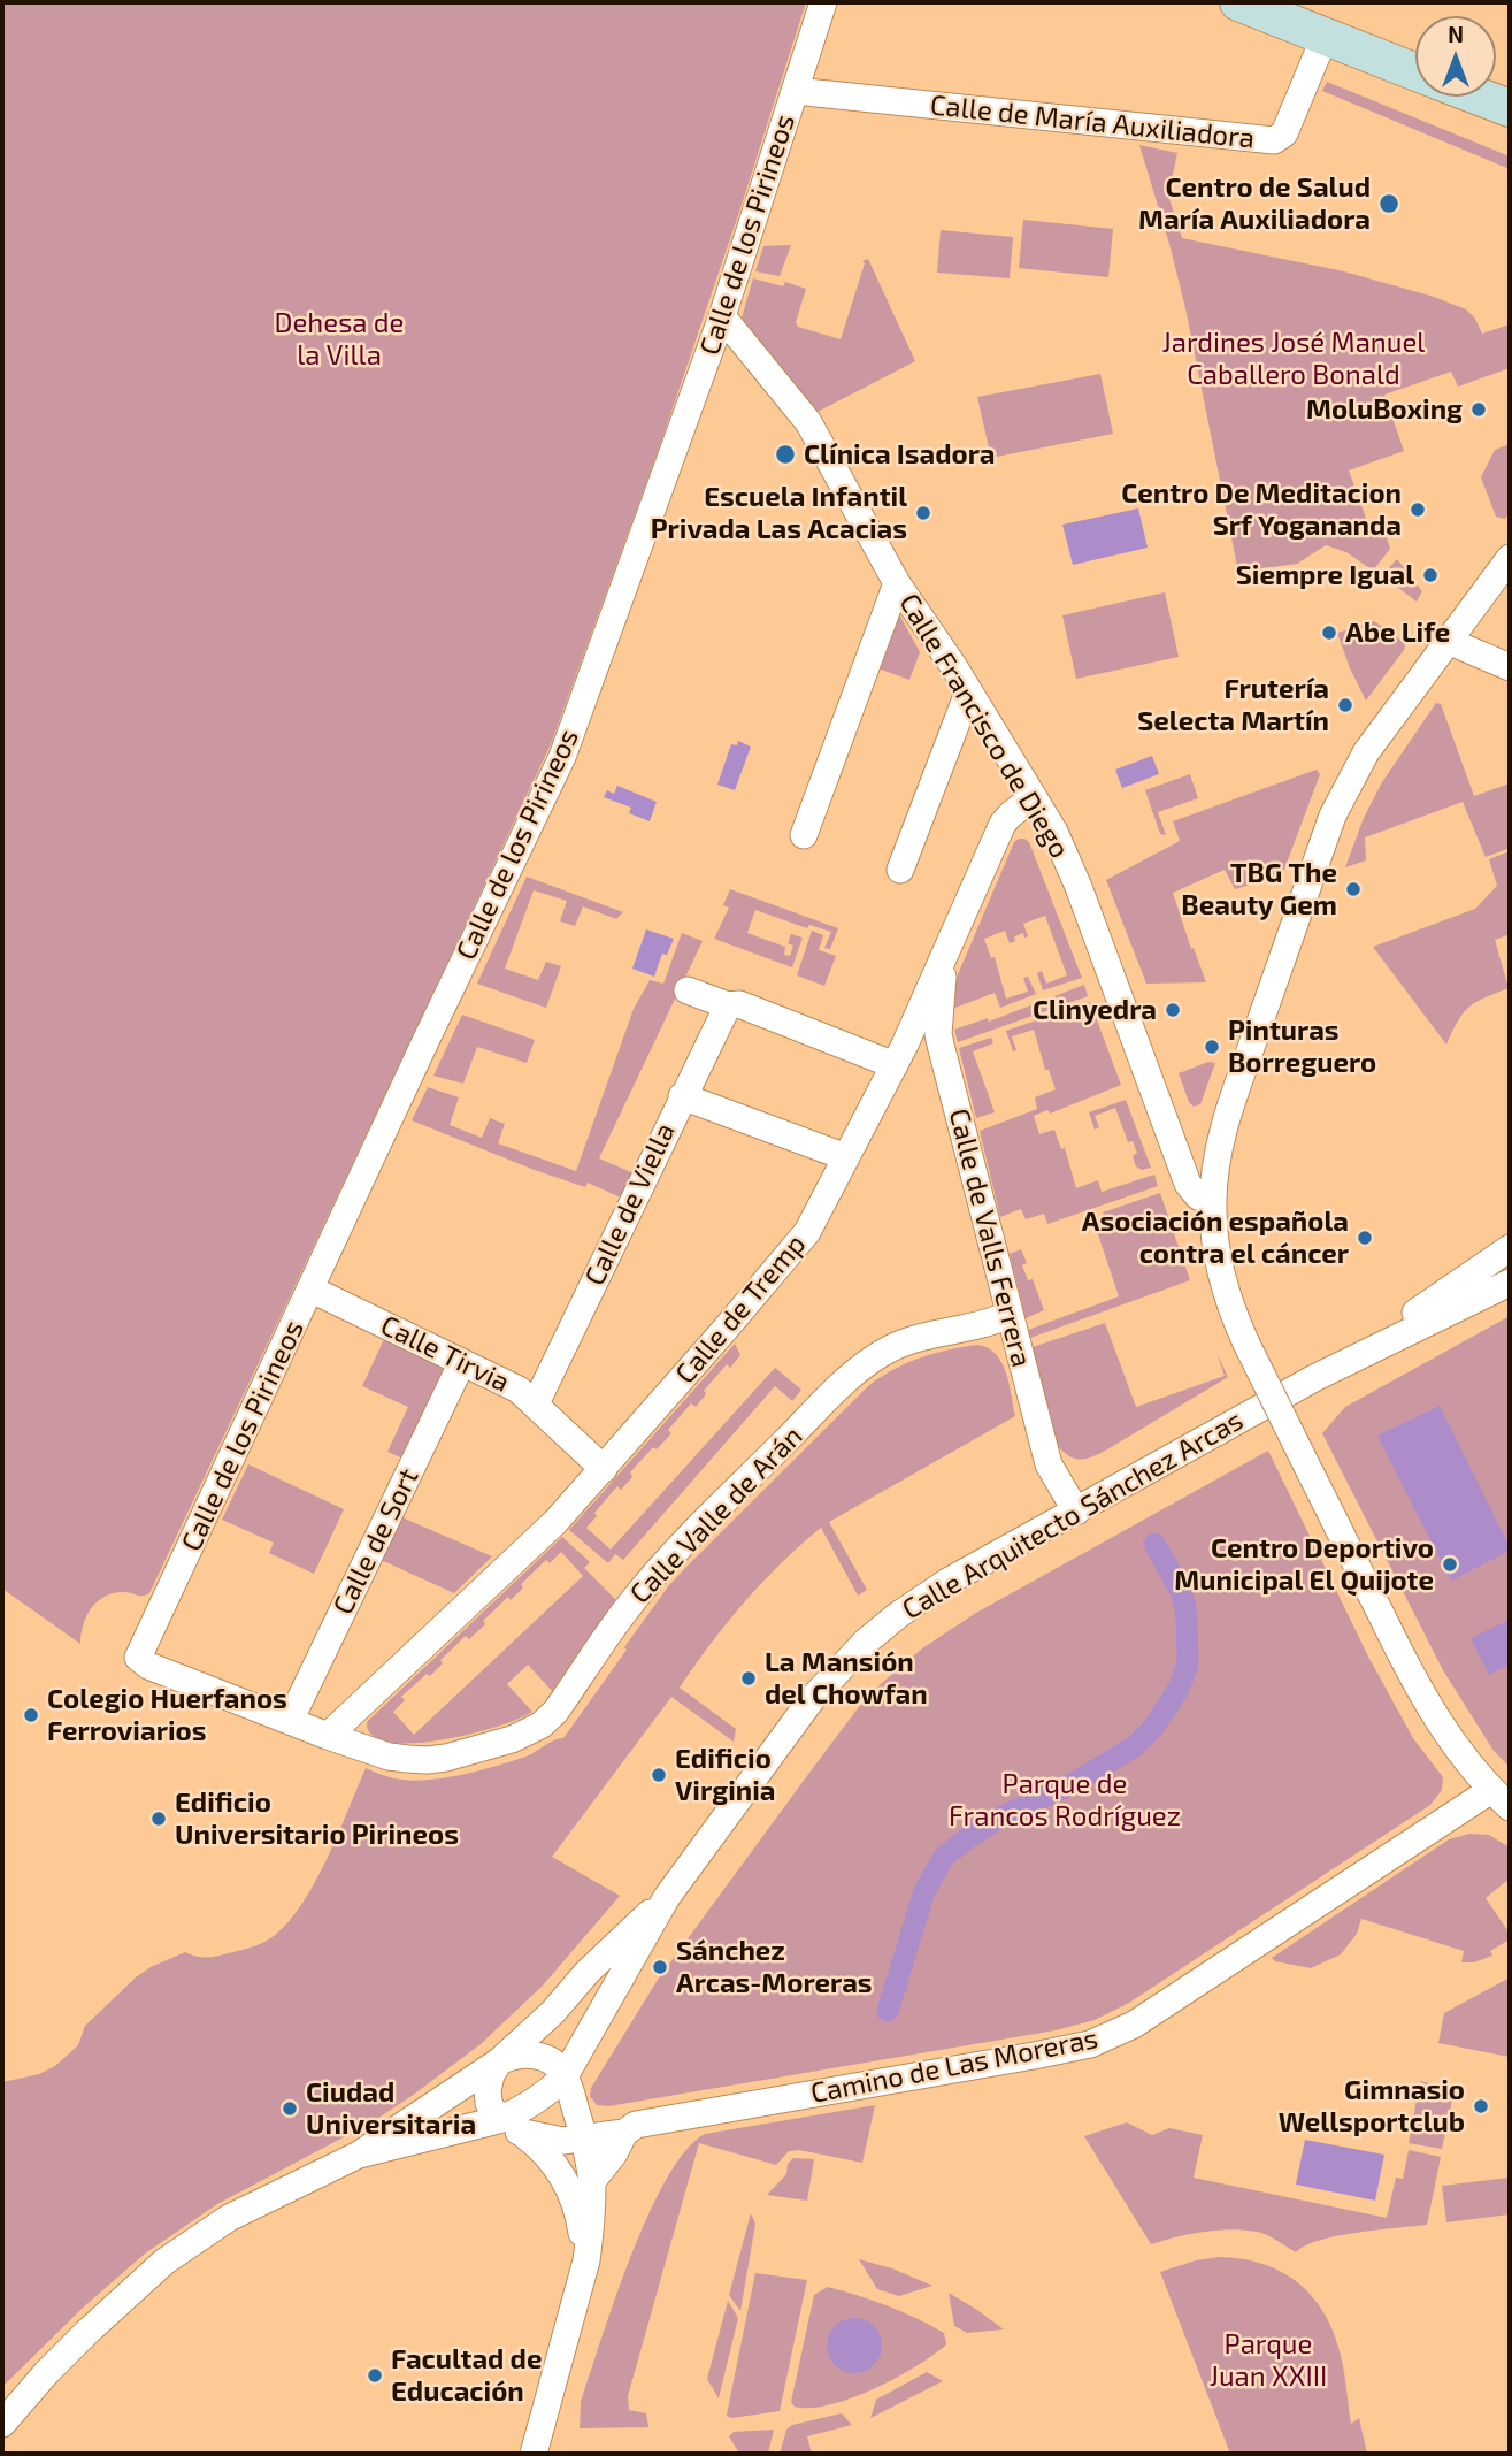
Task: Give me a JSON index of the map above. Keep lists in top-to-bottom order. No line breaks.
{"streets":{"street":["Calle de María Auxiliadora","Calle de los Pirineos","Calle Francisco de Diego","Calle de Viella","Calle de Valls Ferrera","Calle de Tremp","Calle Tirvia","Calle Valle de Arán","Calle Arquitecto Sánchez Arcas","Calle de Sort","Camino de Las Moreras"]},"crossings":[["Calle de María Auxiliadora","Calle de los Pirineos"],["Calle de los Pirineos","Calle Francisco de Diego"],["Calle de los Pirineos","Calle Tirvia"],["Calle de los Pirineos","Calle Valle de Arán"],["Calle Francisco de Diego","Calle de Tremp"],["Calle de Viella","Calle Tirvia"],["Calle de Valls Ferrera","Calle de Tremp"],["Calle de Valls Ferrera","Calle Valle de Arán"],["Calle de Valls Ferrera","Calle Arquitecto Sánchez Arcas"],["Calle de Tremp","Calle Tirvia"],["Calle de Tremp","Calle Valle de Arán"],["Calle Tirvia","Calle de Sort"],["Calle Valle de Arán","Calle de Sort"],["Calle Arquitecto Sánchez Arcas","Camino de Las Moreras"]],"parks":["Dehesa de la Villa","Jardines José Manuel Caballero Bonald","Parque de Francos Rodríguez","Parque Juan XXIII"],"places":["Centro de Salud María Auxiliadora","MoluBoxing","Clínica Isadora","Centro De Meditacion Srf Yogananda","Escuela Infantil Privada Las Acacias","Siempre Igual","Abe Life","Frutería Selecta Martín","TBG The Beauty Gem","Clinyedra","Pinturas Borreguero","Asociación española contra el cáncer","Centro Deportivo Municipal El Quijote","La Mansión del Chowfan","Colegio Huerfanos Ferroviarios","Edificio Virginia","Edificio Universitario Pirineos","Sánchez Arcas-Moreras","Gimnasio Wellsportclub","Ciudad Universitaria","Facultad de Educación"],"north":"top"}
